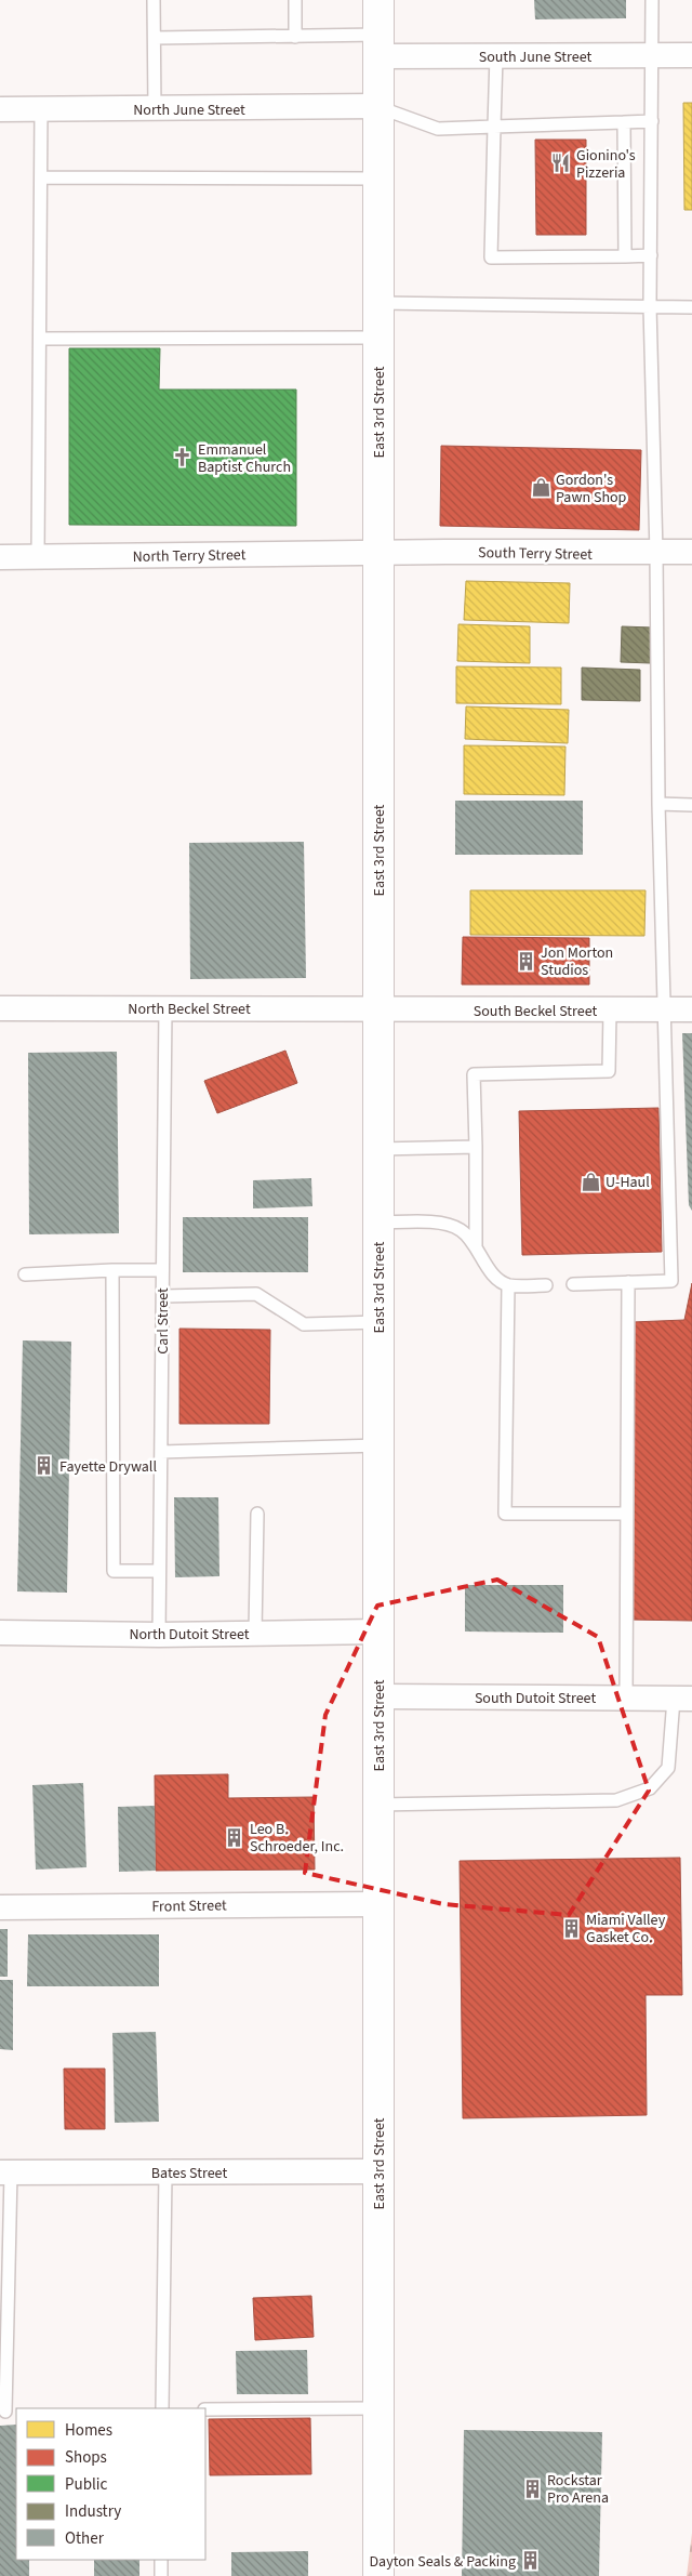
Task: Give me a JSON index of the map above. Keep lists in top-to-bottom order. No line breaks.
{"streets":{"main road":["East 3rd Street"],"street":["South June Street","North June Street","South Terry Street","North Terry Street","North Beckel Street","South Beckel Street","North Dutoit Street","South Dutoit Street","Front Street","Bates Street"],"lane":["Carl Street"]},"crossings":[["South June Street","East 3rd Street"],["North June Street","East 3rd Street"],["East 3rd Street","South Terry Street"],["East 3rd Street","North Terry Street"],["East 3rd Street","North Beckel Street"],["East 3rd Street","South Beckel Street"],["East 3rd Street","North Dutoit Street"],["East 3rd Street","South Dutoit Street"],["East 3rd Street","Front Street"],["East 3rd Street","Bates Street"],["South Terry Street","North Terry Street"],["North Beckel Street","South Beckel Street"],["North Beckel Street","Carl Street"],["Carl Street","North Dutoit Street"]],"places":{"restaurant":["Gionino's Pizzeria"],"church":["Emmanuel Baptist Church"],"shop":["Gordon's Pawn Shop","U-Haul"],"building":["Jon Morton Studios","Fayette Drywall","Leo B. Schroeder, Inc.","Miami Valley Gasket Co.","Rockstar Pro Arena","Dayton Seals & Packing"]},"legend":["Homes","Shops","Public","Industry","Other"]}
